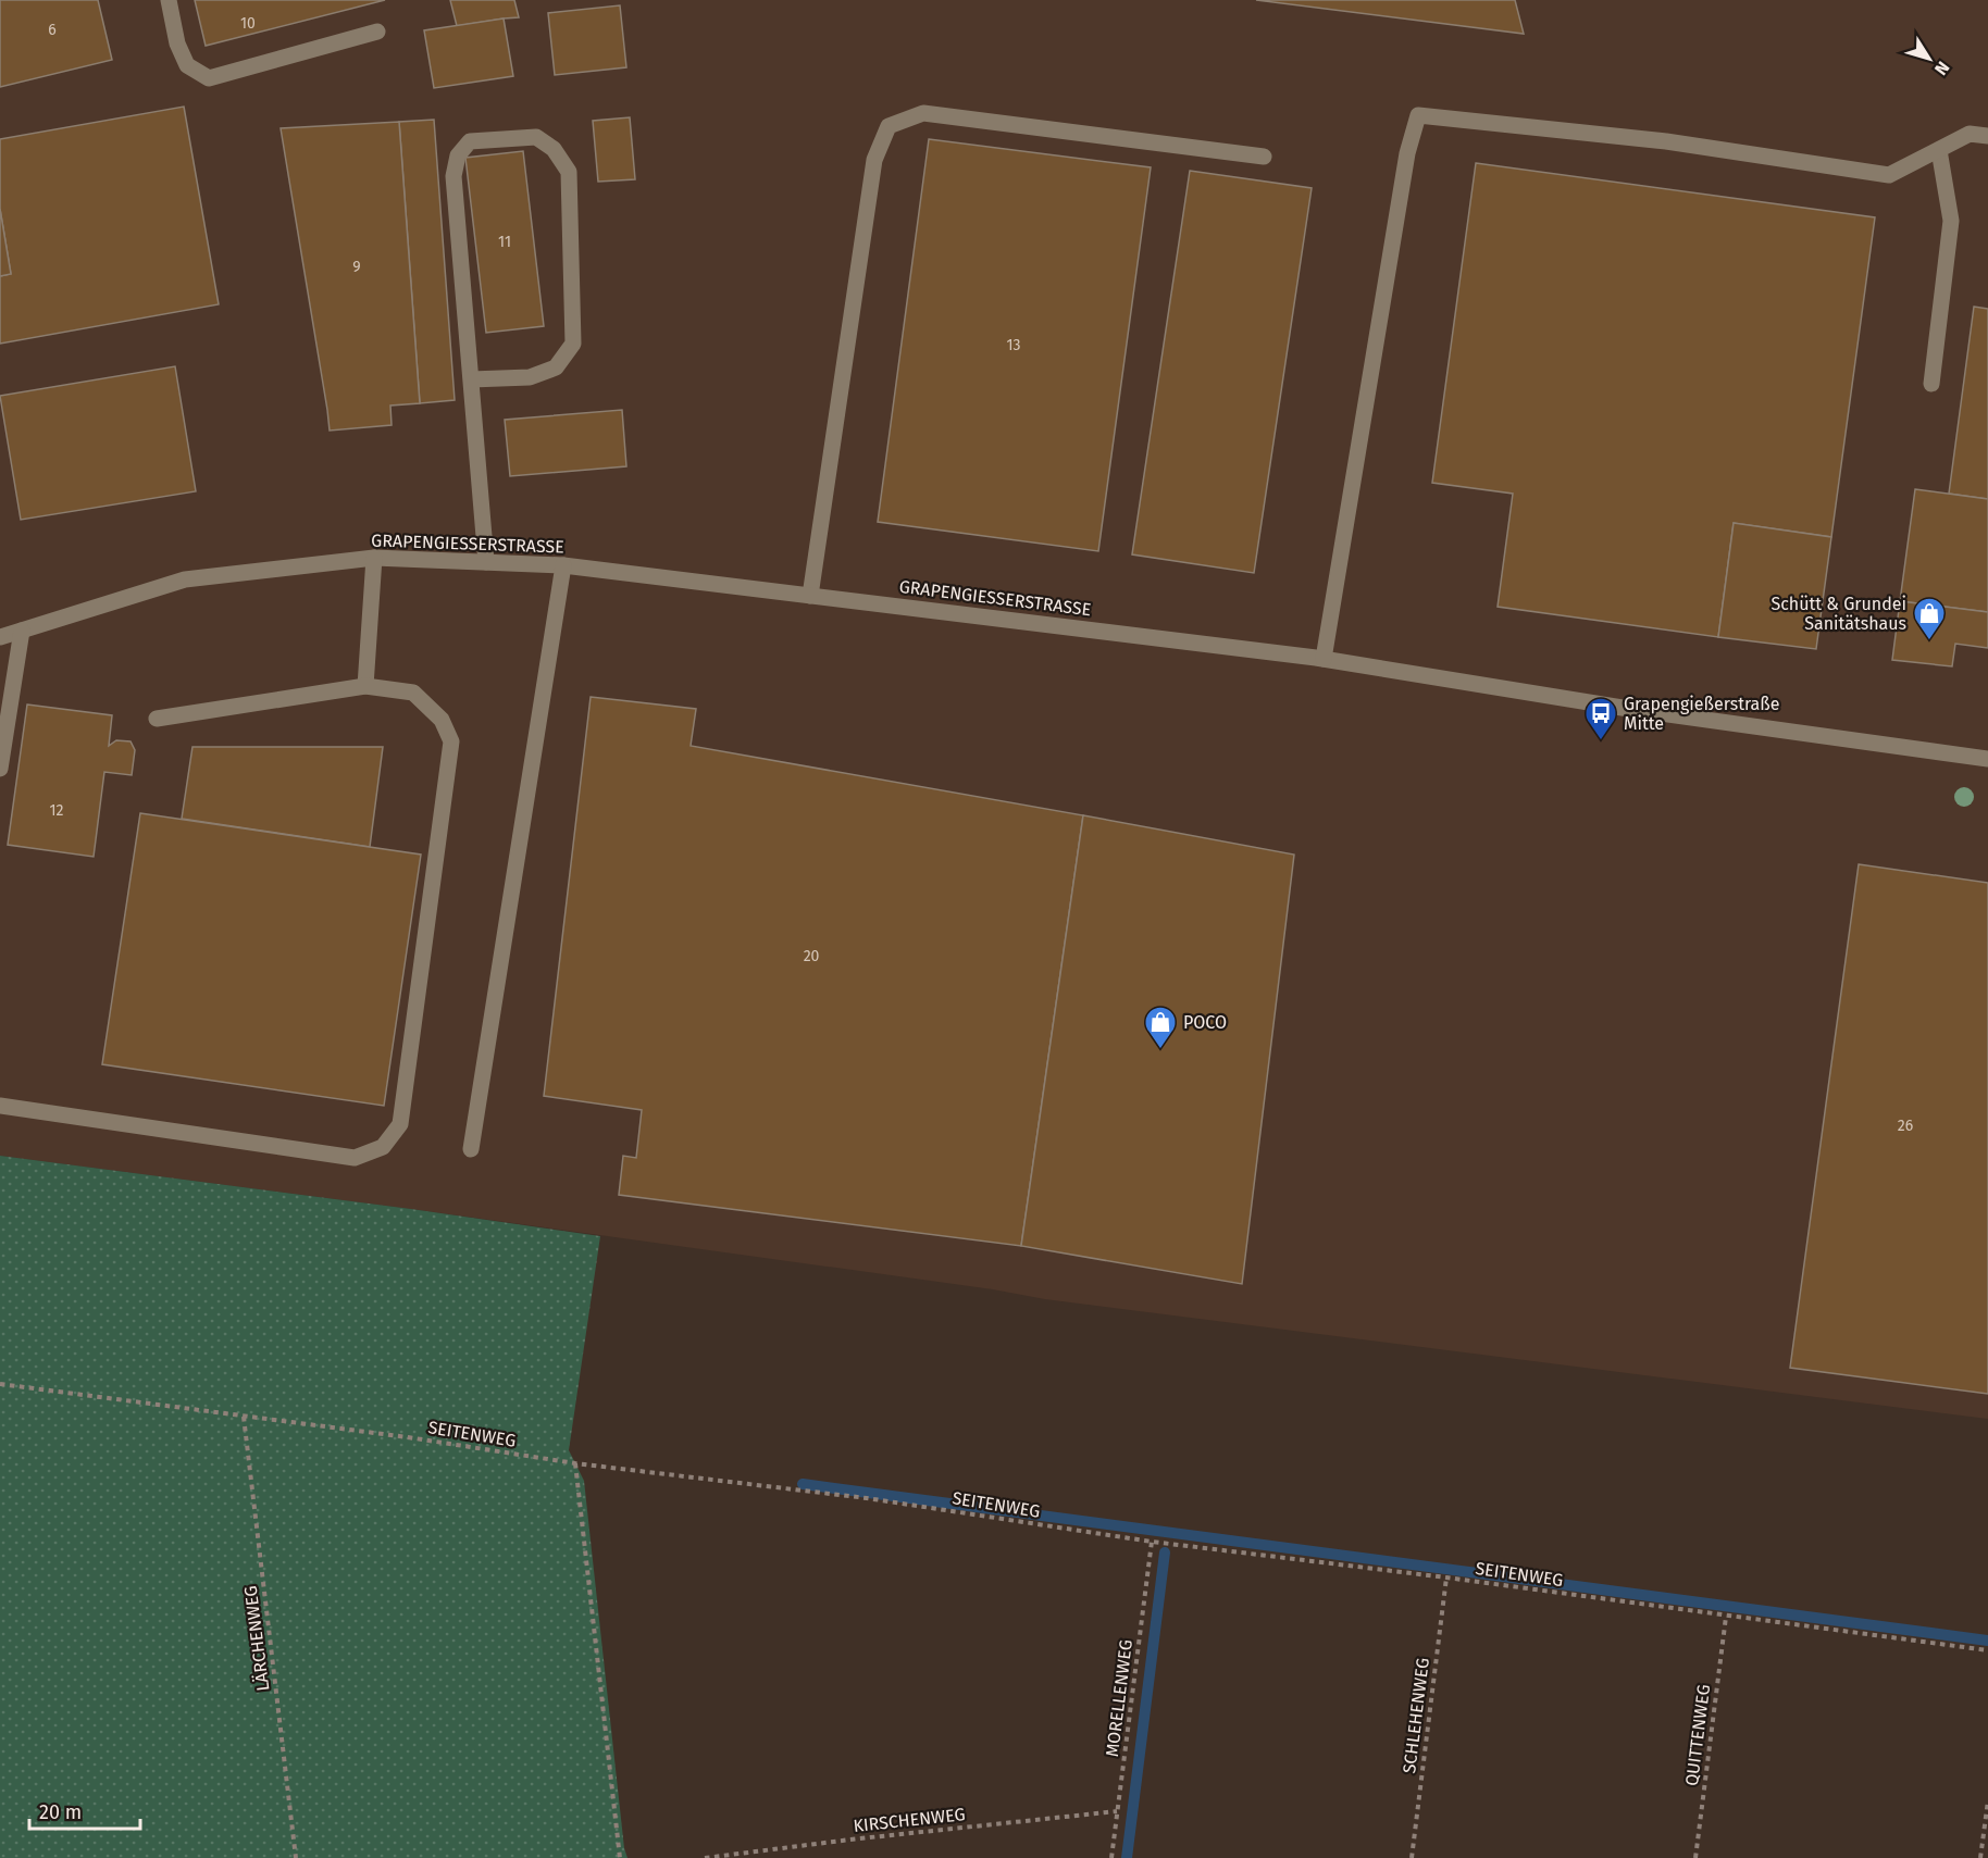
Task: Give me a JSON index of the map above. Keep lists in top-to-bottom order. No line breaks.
{"streets":{"street":["GRAPENGIESSERSTRASSE"],"path":["SEITENWEG","LÄRCHENWEG","MORELLENWEG","SCHLEHENWEG","QUITTENWEG","KIRSCHENWEG"]},"crossings":[["SEITENWEG","LÄRCHENWEG"],["SEITENWEG","MORELLENWEG"],["SEITENWEG","SCHLEHENWEG"],["SEITENWEG","QUITTENWEG"],["MORELLENWEG","KIRSCHENWEG"]],"places":{"shop":["Schütt & Grundei Sanitätshaus","POCO"],"bus stop":["Grapengießerstraße Mitte"]},"house_numbers":["10","6","11","9","13","12","20","26"],"scale_bar":"20 m","north":"bottom right"}
